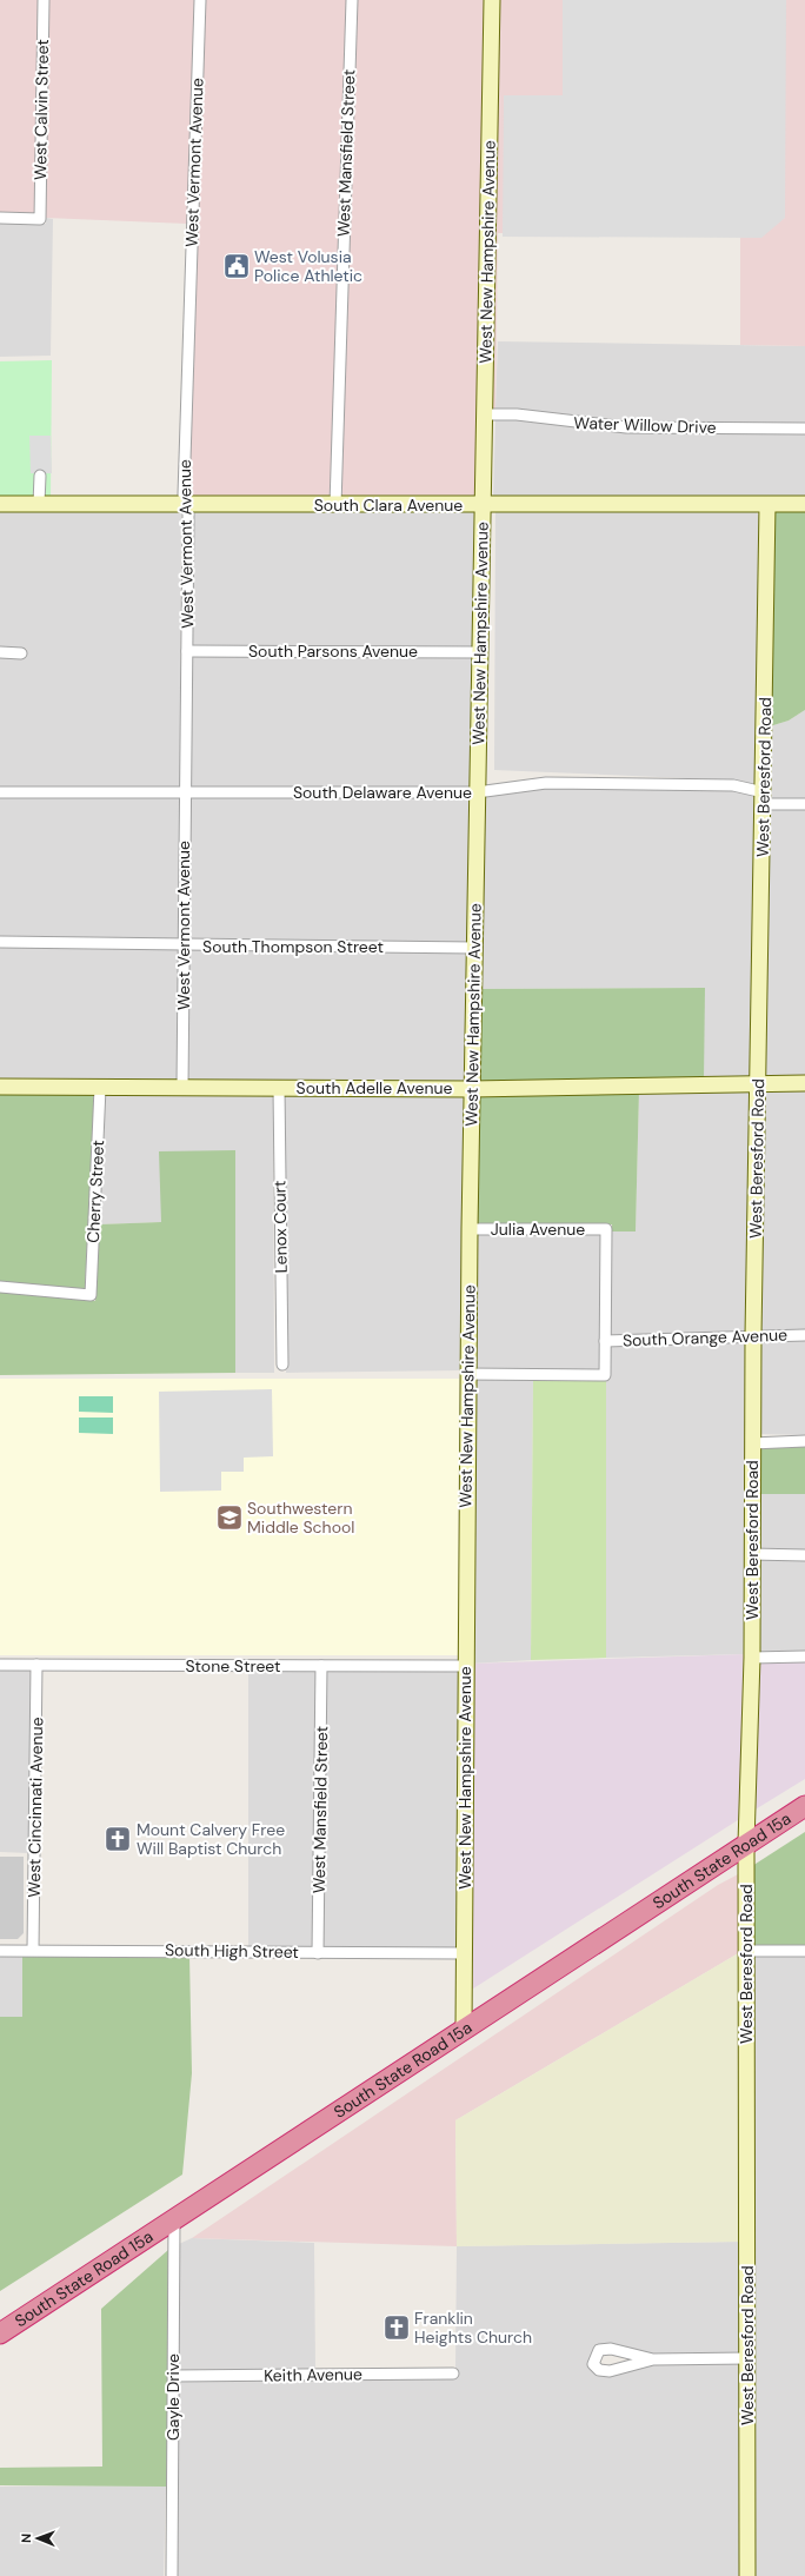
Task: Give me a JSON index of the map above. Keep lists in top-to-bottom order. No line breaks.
{"streets":{"highway":["South State Road 15a"],"street":["West Calvin Street","West Mansfield Street","West Vermont Avenue","West New Hampshire Avenue","Water Willow Drive","South Clara Avenue","South Parsons Avenue","West Beresford Road","South Delaware Avenue","South Thompson Street","South Adelle Avenue","Cherry Street","Lenox Court","Julia Avenue","South Orange Avenue","Stone Street","West Cincinnati Avenue","South High Street","Keith Avenue","Gayle Drive"]},"crossings":[["West Mansfield Street","South Clara Avenue"],["West Mansfield Street","Stone Street"],["West Mansfield Street","South High Street"],["West Vermont Avenue","South Clara Avenue"],["West Vermont Avenue","South Parsons Avenue"],["West Vermont Avenue","South Delaware Avenue"],["West Vermont Avenue","South Thompson Street"],["West Vermont Avenue","South Adelle Avenue"],["West New Hampshire Avenue","Water Willow Drive"],["West New Hampshire Avenue","South Clara Avenue"],["West New Hampshire Avenue","South Parsons Avenue"],["West New Hampshire Avenue","South Delaware Avenue"],["West New Hampshire Avenue","South Thompson Street"],["West New Hampshire Avenue","South Adelle Avenue"],["West New Hampshire Avenue","Julia Avenue"],["West New Hampshire Avenue","Stone Street"],["West New Hampshire Avenue","South State Road 15a"],["West New Hampshire Avenue","South High Street"],["South Clara Avenue","West Beresford Road"],["West Beresford Road","South Delaware Avenue"],["West Beresford Road","South Adelle Avenue"],["West Beresford Road","South Orange Avenue"],["West Beresford Road","South State Road 15a"],["South Adelle Avenue","Cherry Street"],["South Adelle Avenue","Lenox Court"],["Julia Avenue","South Orange Avenue"],["Stone Street","West Cincinnati Avenue"],["West Cincinnati Avenue","South High Street"],["South State Road 15a","Gayle Drive"],["Keith Avenue","Gayle Drive"]],"places":{"public building":["West Volusia Police Athletic"],"school or university":["Southwestern Middle School"],"church":["Mount Calvery Free Will Baptist Church","Franklin Heights Church"]},"north":"left"}
